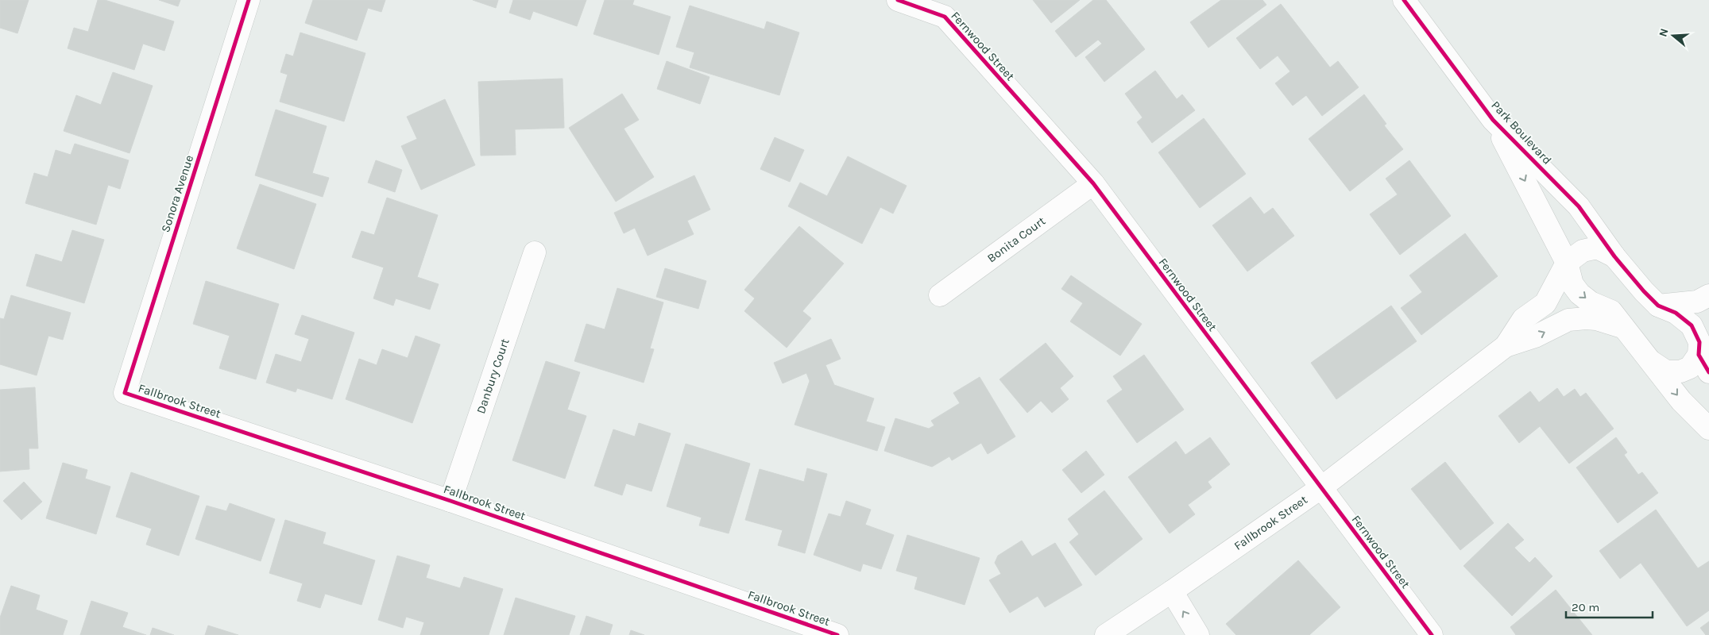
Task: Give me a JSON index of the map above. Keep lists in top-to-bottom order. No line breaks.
{"streets":{"street":["Fernwood Street","Park Boulevard","Sonora Avenue","Bonita Court","Danbury Court","Fallbrook Street"]},"crossings":[["Fernwood Street","Bonita Court"],["Fernwood Street","Fallbrook Street"],["Sonora Avenue","Fallbrook Street"],["Danbury Court","Fallbrook Street"]],"scale_bar":"20 m","north":"left"}
